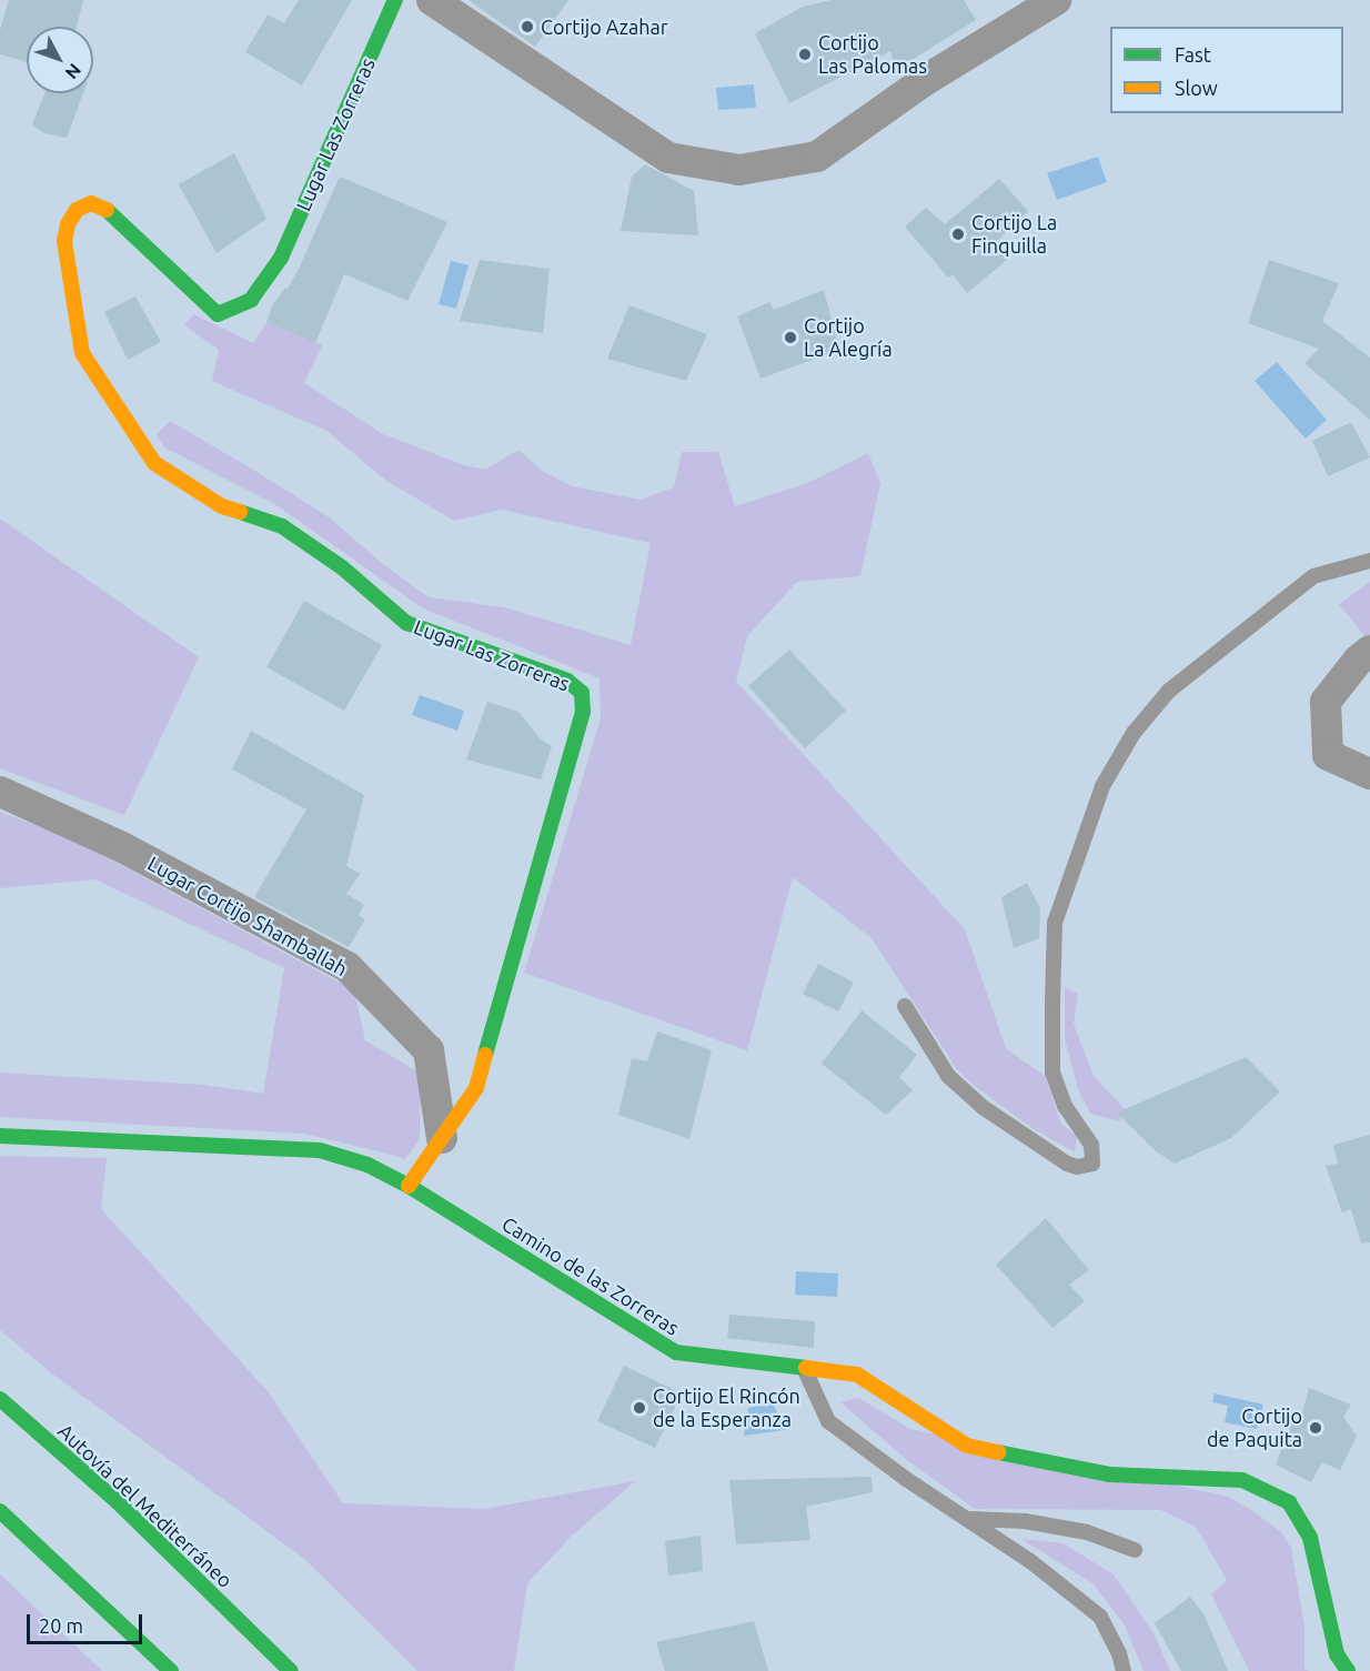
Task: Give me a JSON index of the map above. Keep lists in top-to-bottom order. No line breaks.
{"streets":{"main road":["Lugar Las Zorreras","Camino de las Zorreras","Autovía del Mediterráneo"],"street":["Lugar Cortijo Shamballah"]},"crossings":[["Lugar Las Zorreras","Lugar Cortijo Shamballah"],["Lugar Las Zorreras","Camino de las Zorreras"]],"places":["Cortijo Azahar","Cortijo Las Palomas","Cortijo La Finquilla","Cortijo La Alegría","Cortijo El Rincón de la Esperanza","Cortijo de Paquita"],"legend":["Fast","Slow"],"scale_bar":"20 m","north":"bottom right"}
